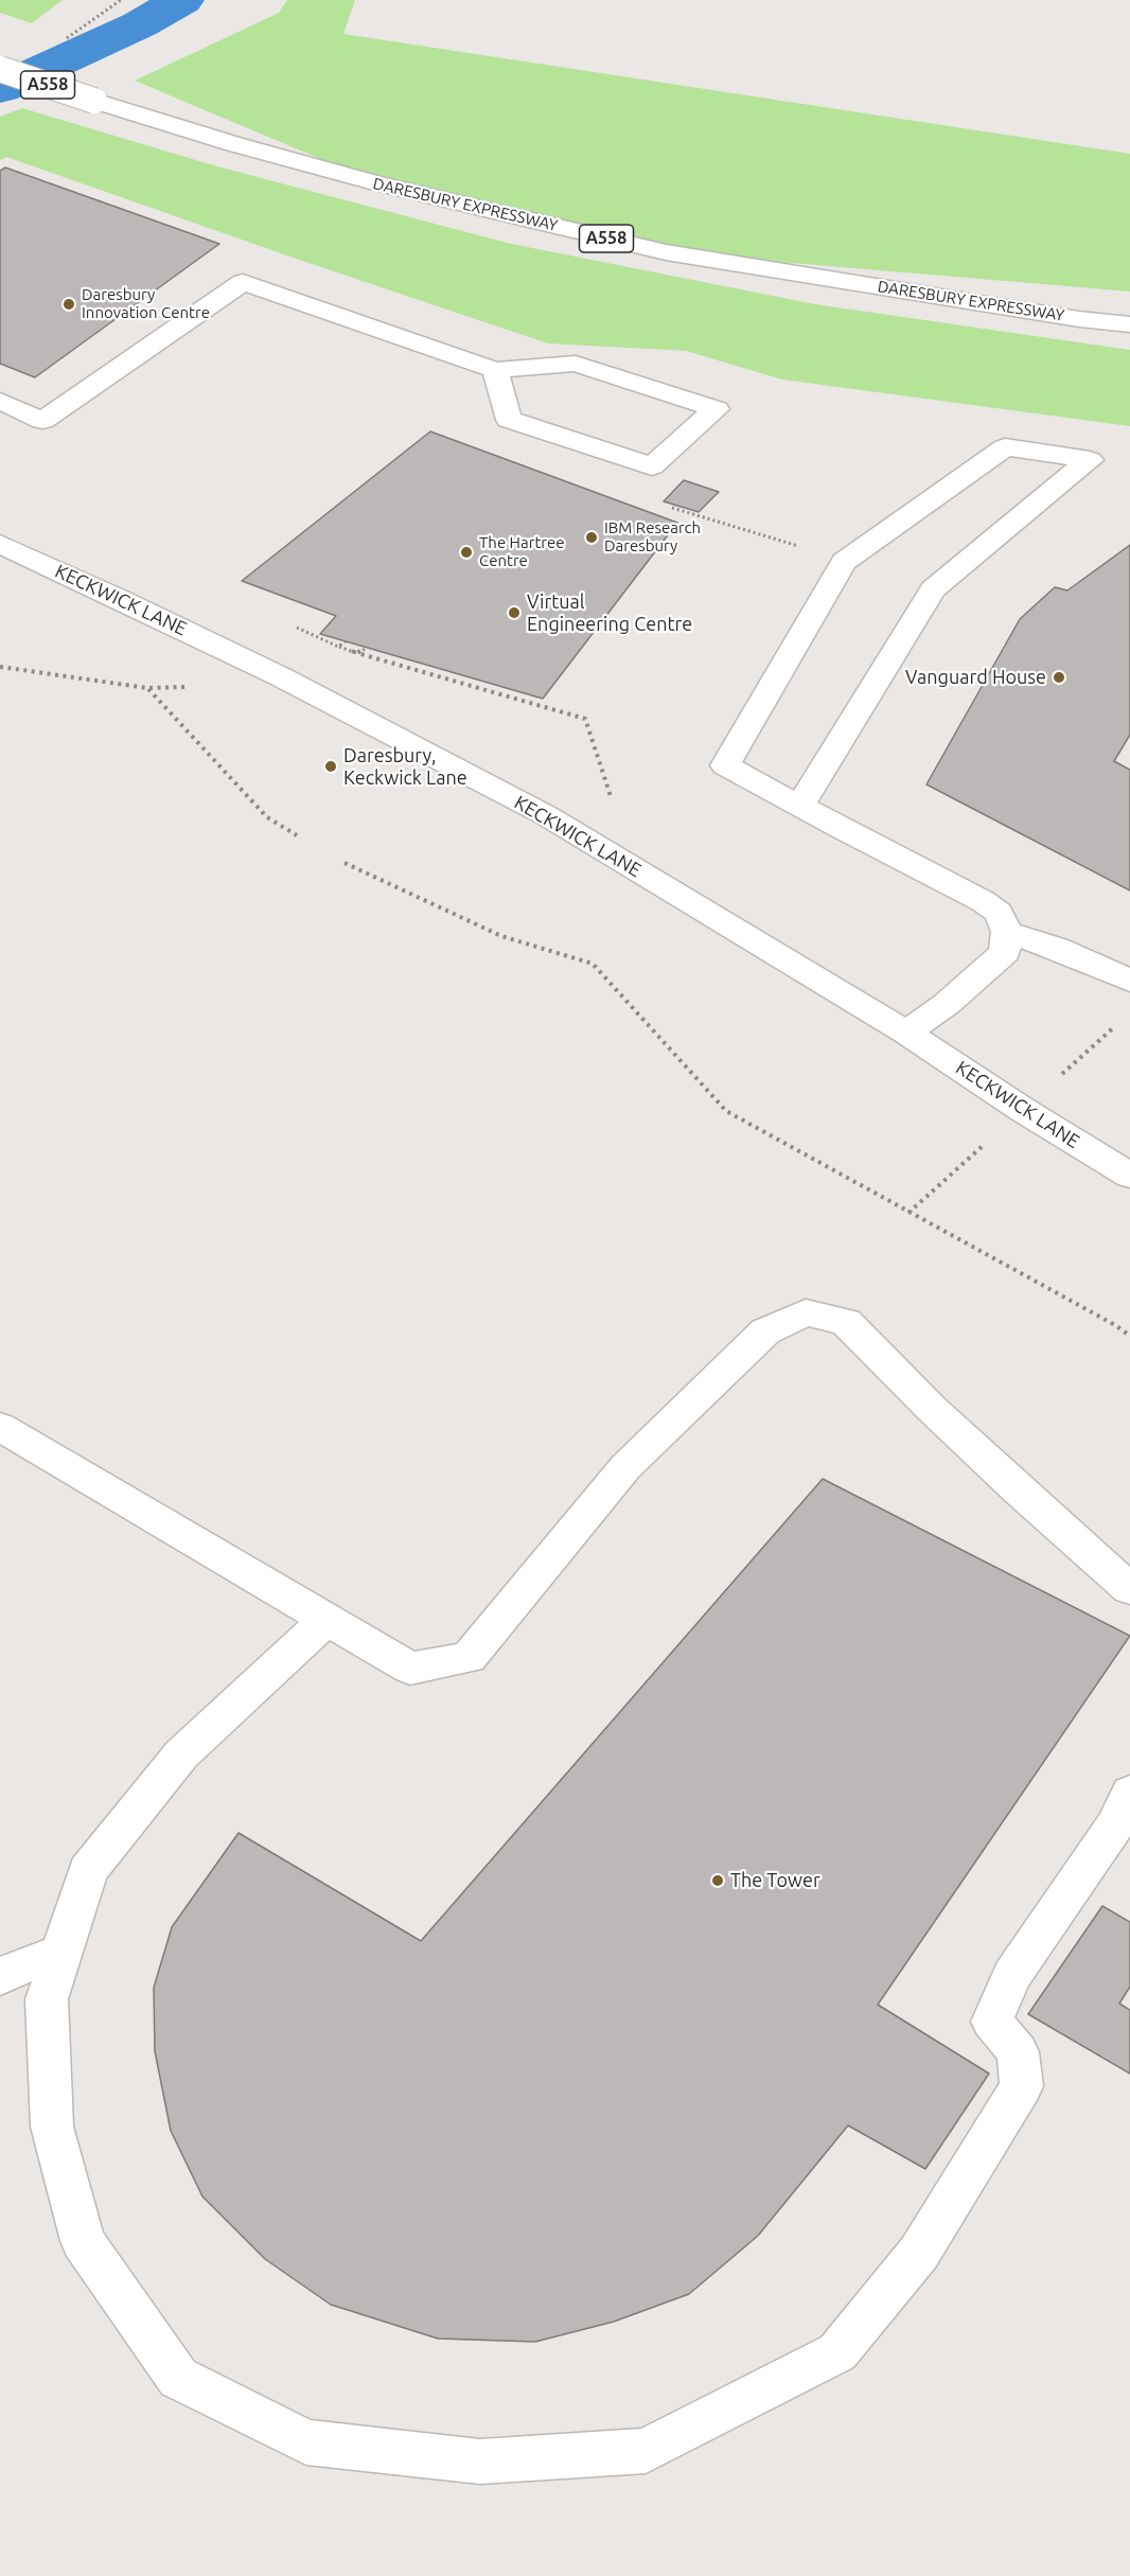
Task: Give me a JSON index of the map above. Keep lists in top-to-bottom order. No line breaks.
{"streets":{"main road":["A558","DARESBURY EXPRESSWAY","KECKWICK LANE"]},"places":["Daresbury Innovation Centre","IBM Research Daresbury","The Hartree Centre","Virtual Engineering Centre","Vanguard House","Daresbury, Keckwick Lane","The Tower"]}
